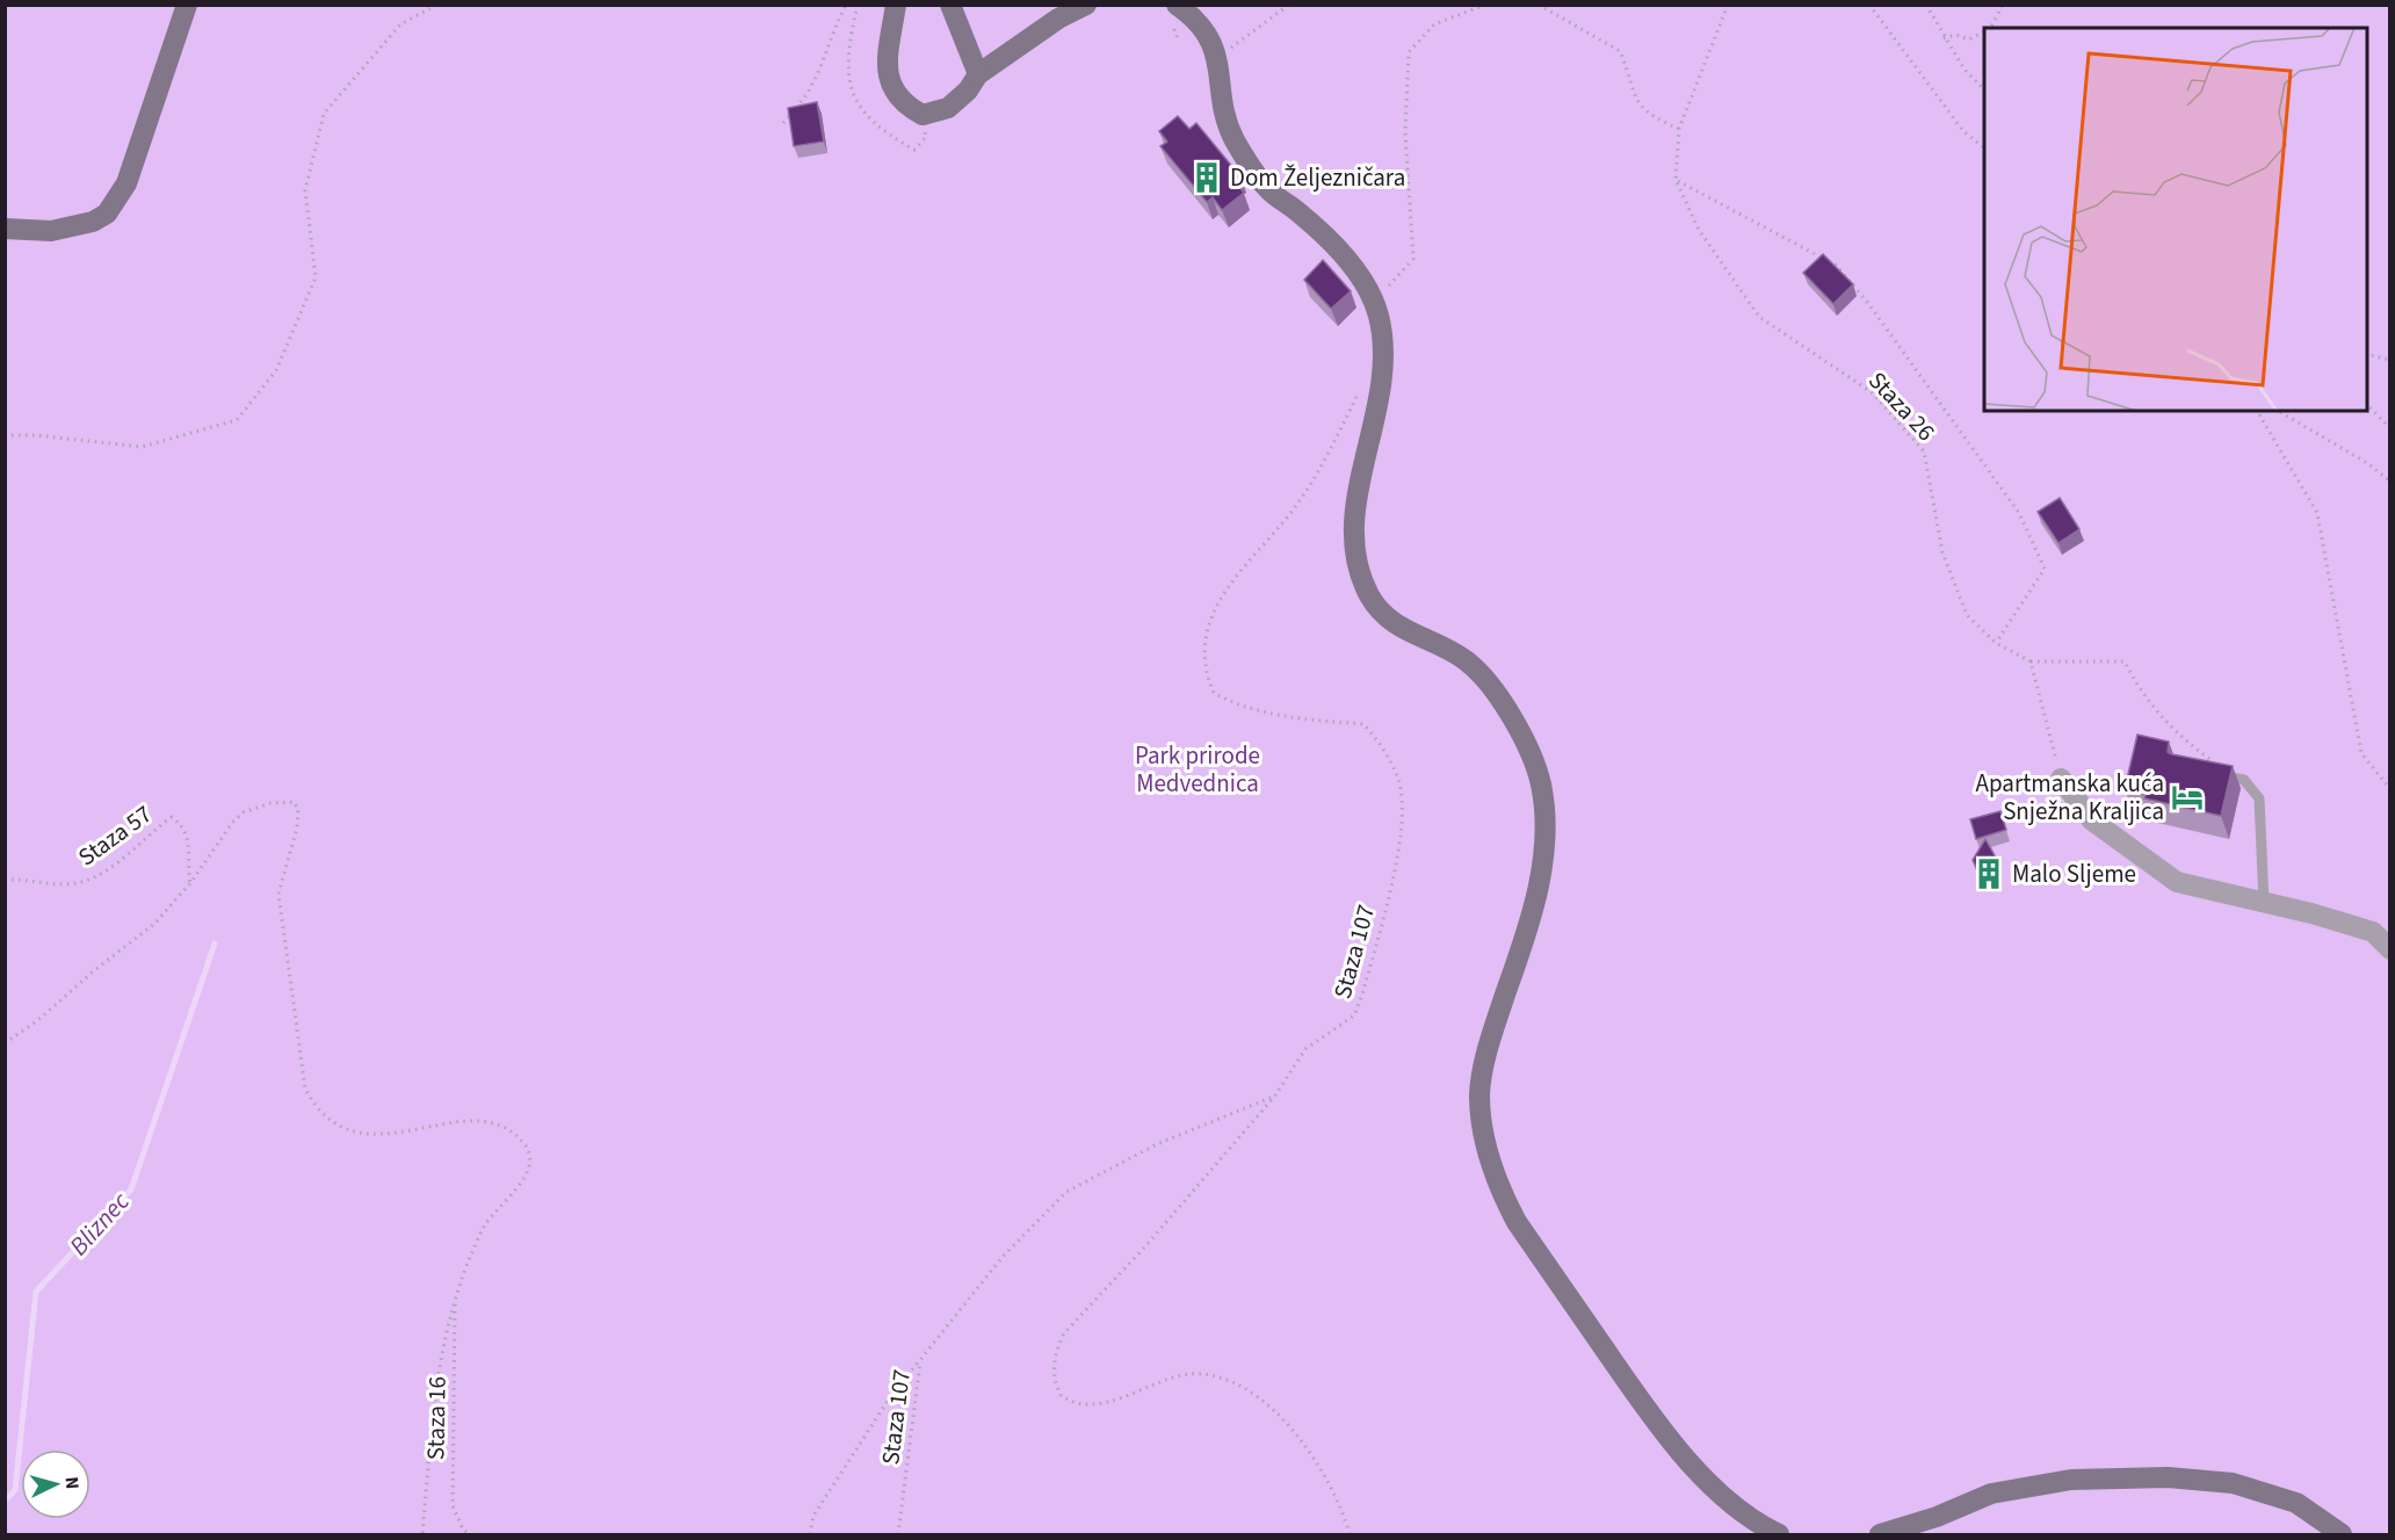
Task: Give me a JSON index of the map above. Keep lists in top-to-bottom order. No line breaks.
{"streets":{"path":["Staza 26","Staza 57","Staza 107","Staza 16"]},"water":["Bliznec"],"parks":["Park prirode Medvednica"],"places":{"building":["Dom Željezničara","Malo Sljeme"],"hotel":["Apartmanska kuća Snježna Kraljica"]},"north":"right"}
